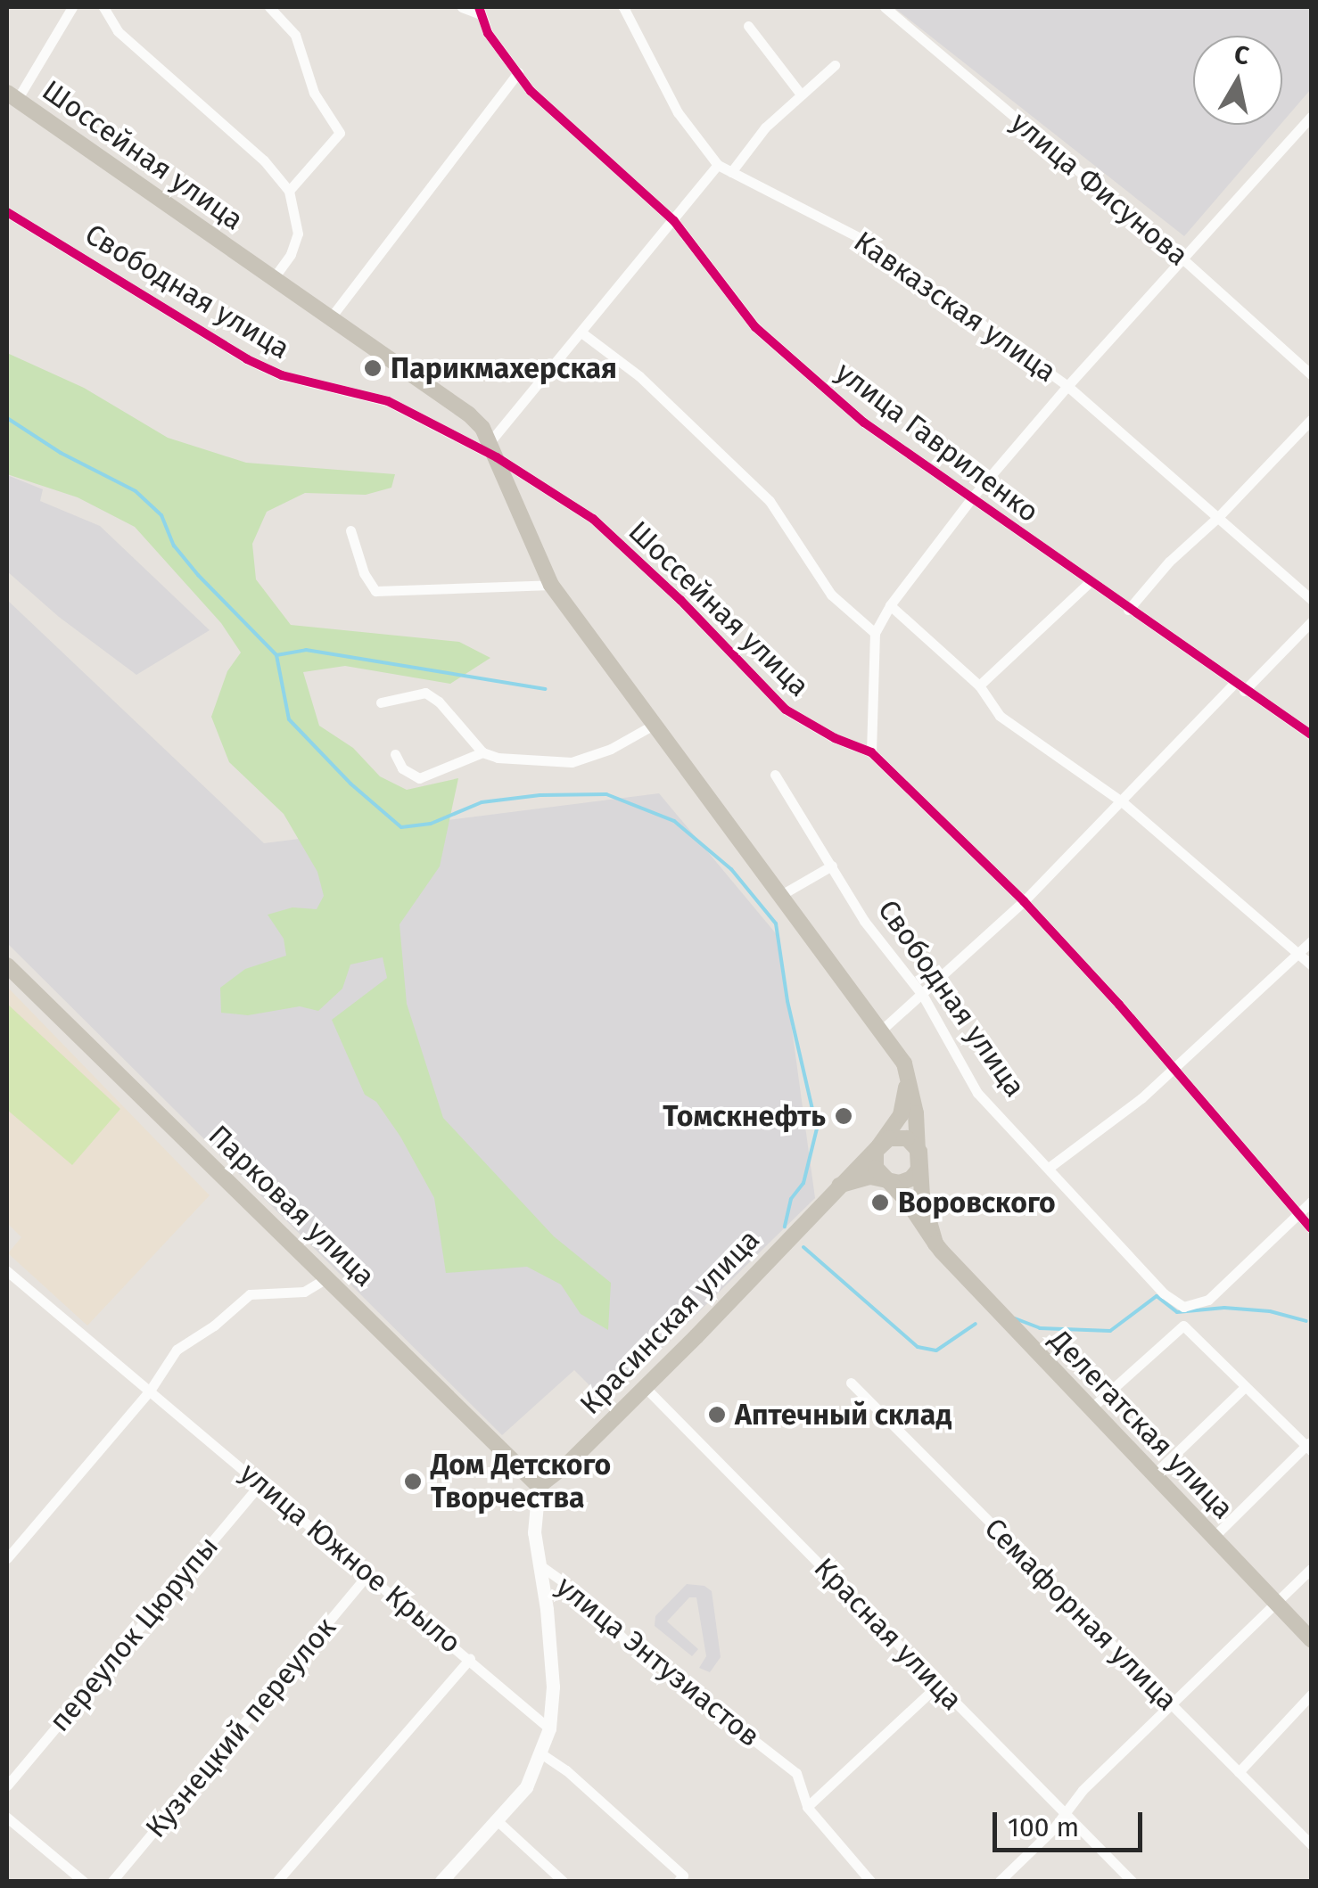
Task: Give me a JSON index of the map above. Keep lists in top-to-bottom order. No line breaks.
{"streets":{"main road":["Шоссейная улица","Парковая улица","Красинская улица","Делегатская улица"],"street":["улица Фисунова","Свободная улица","Кавказская улица","улица Гавриленко","улица Южное Крыло","Семафорная улица","переулок Цюрупы","Красная улица","улица Энтузиастов","Кузнецкий переулок"]},"crossings":[["Шоссейная улица","Свободная улица"],["Парковая улица","Красинская улица"],["Красинская улица","Делегатская улица"],["Красинская улица","Красная улица"],["улица Южное Крыло","переулок Цюрупы"],["улица Южное Крыло","Кузнецкий переулок"]],"places":["Парикмахерская","Томскнефть","Воровского","Аптечный склад","Дом Детского Творчества"],"scale_bar":"100 m","north":"top"}
